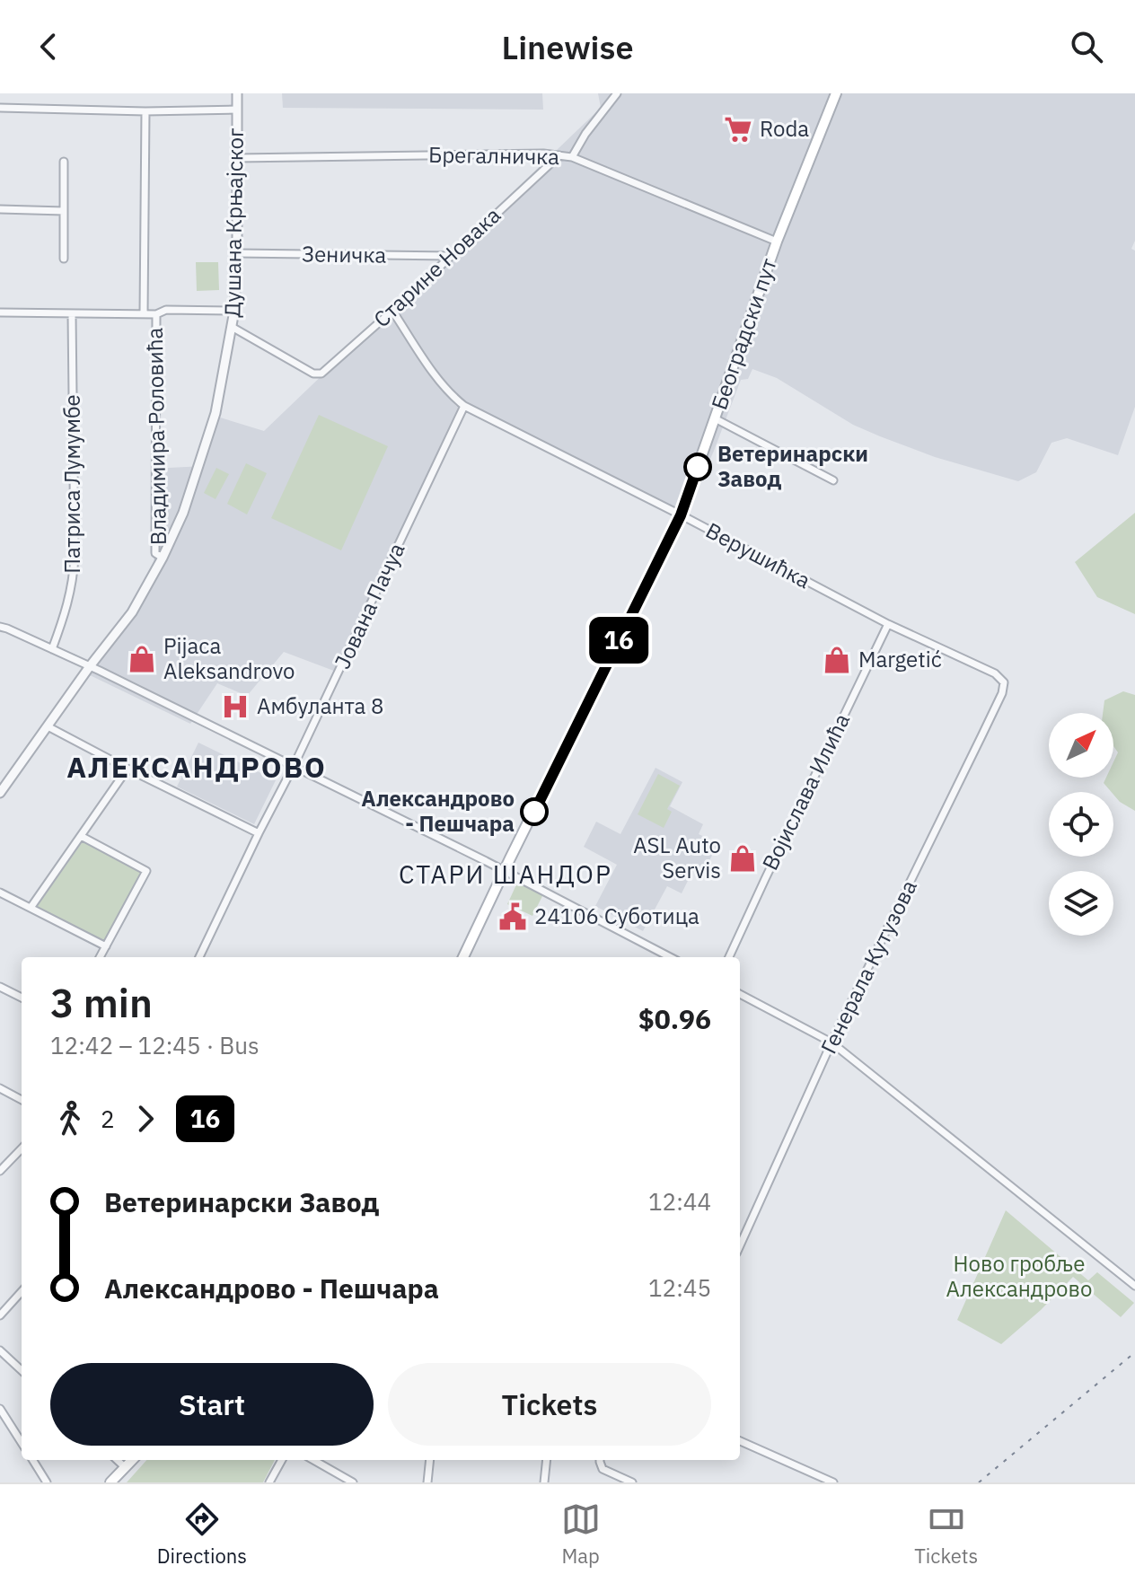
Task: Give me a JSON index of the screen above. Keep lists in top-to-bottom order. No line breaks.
{"streets":{"main road":["Београдски пут"],"street":["Брегалничка","Душана Крњајског","Зеничка","Старине Новака","Владимира Роловића","Патриса Лумумбе","Верушићка","Јована Пачуа","Војислава Илића","Генерала Кутузова"]},"crossings":[["Брегалничка","Душана Крњајског"],["Брегалничка","Старине Новака"],["Брегалничка","Београдски пут"],["Душана Крњајског","Зеничка"],["Душана Крњајског","Старине Новака"],["Душана Крњајског","Владимира Роловића"],["Зеничка","Старине Новака"],["Старине Новака","Верушићка"],["Београдски пут","Верушићка"],["Верушићка","Јована Пачуа"],["Верушићка","Војислава Илића"],["Верушићка","Генерала Кутузова"]],"districts":["АЛЕКСАНДРОВО","СТАРИ ШАНДОР"],"parks":["Ново гробље Александрово"],"places":{"supermarket":["Roda"],"other":["Ветеринарски Завод","Александрово - Пешчара"],"shop":["Pijaca Aleksandrovo","Margetić","ASL Auto Servis"],"hospital":["Амбуланта 8"],"public building":["24106 Суботица"]},"lines":["bus line 16"],"north":"top right","page":{"header":"Linewise","on_map":"16","heading":["3 min","12:42 – 12:45 · Bus","$0.96"],"legs":["2","16"],"list":[{"name":"Ветеринарски Завод","value":"12:44"},{"name":"Александрово - Пешчара","value":"12:45"}],"buttons":["Start","Tickets"],"tabs":["Directions","Map","Tickets"]}}
